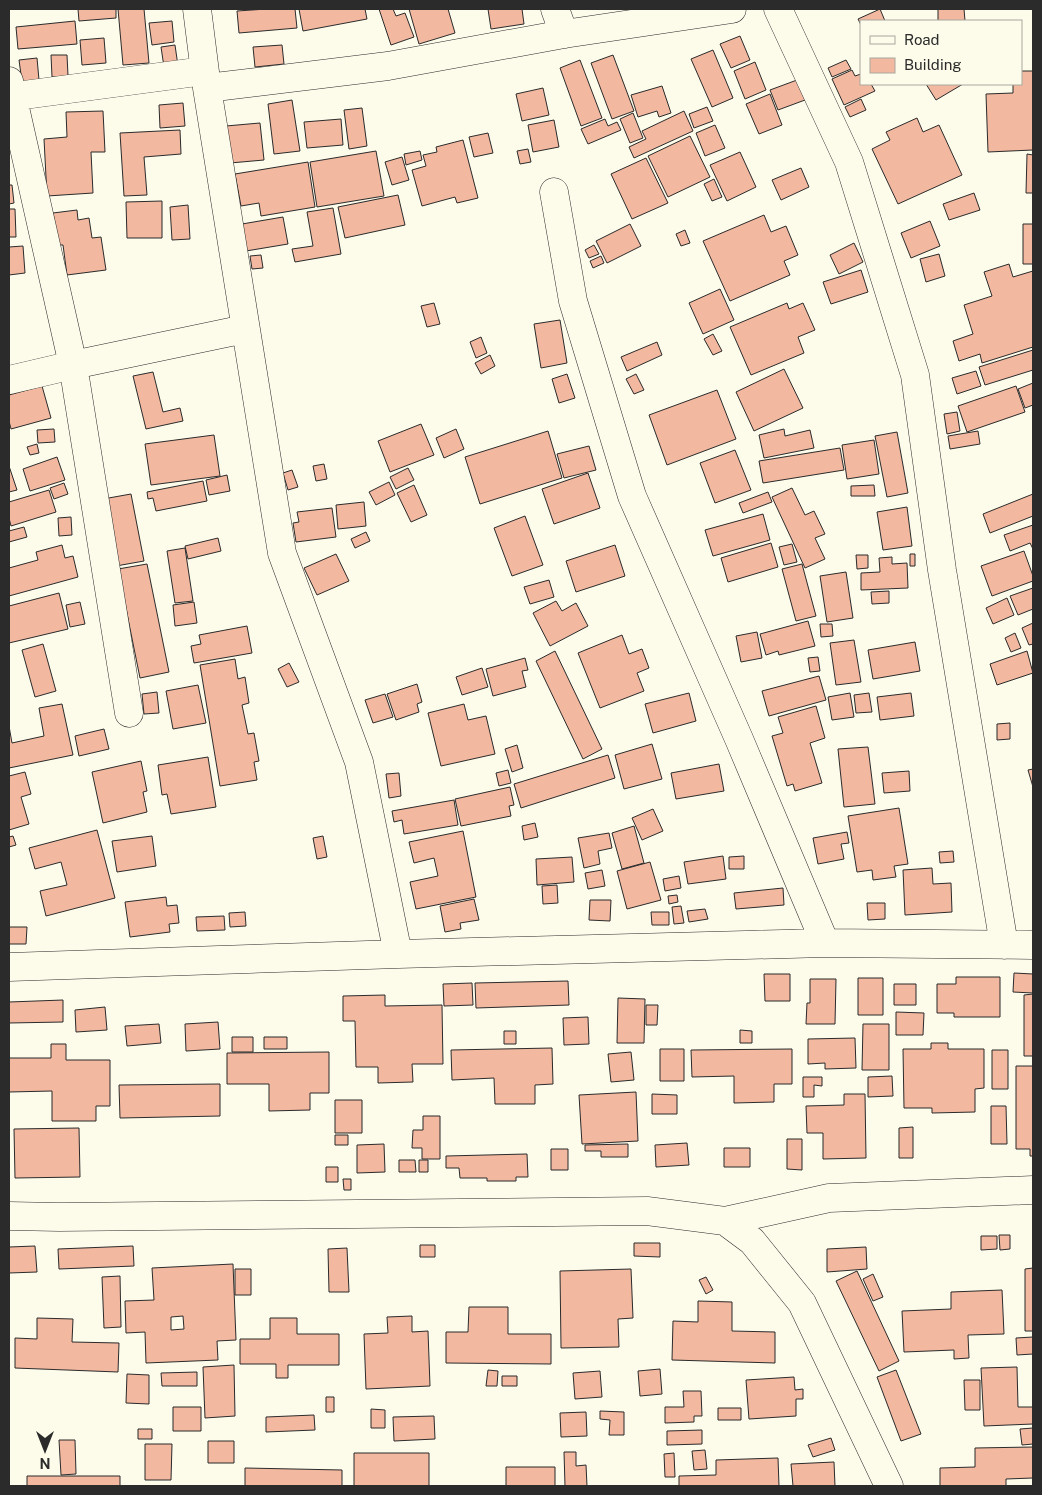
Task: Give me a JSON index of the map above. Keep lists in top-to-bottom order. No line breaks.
{"legend":["Road","Building"],"north":"bottom"}
